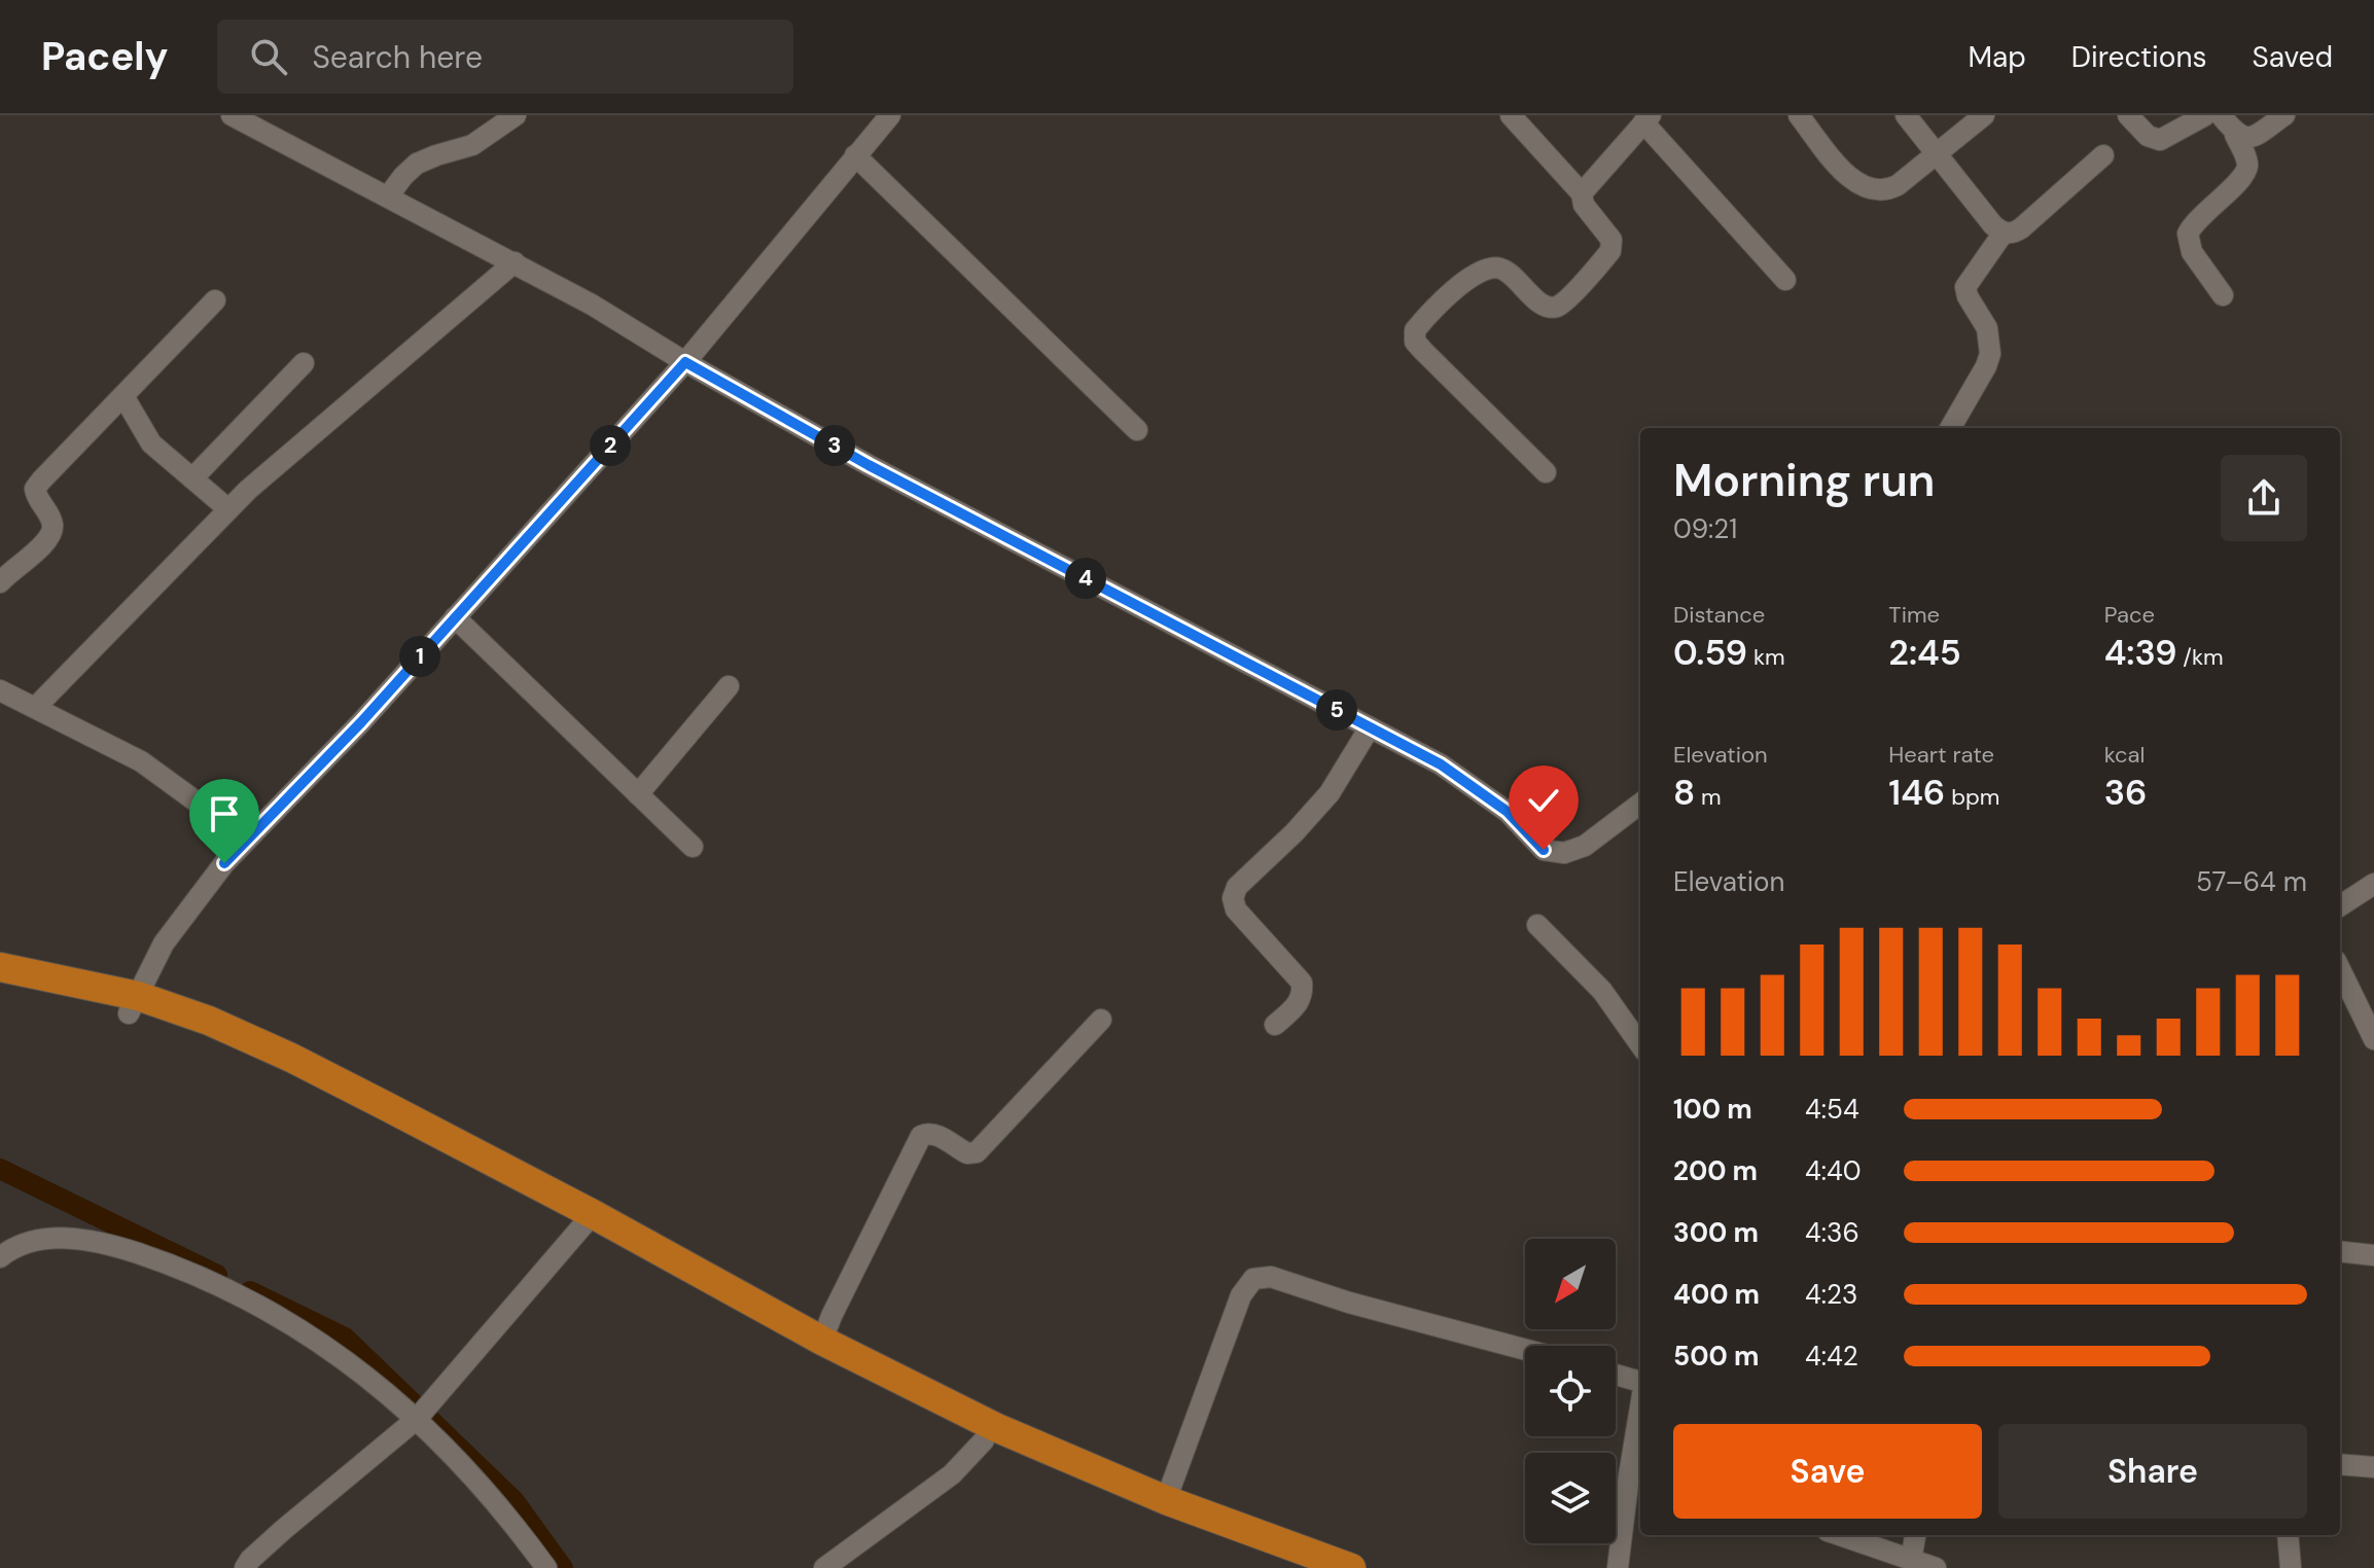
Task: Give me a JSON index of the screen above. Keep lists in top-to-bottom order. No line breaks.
{"north":"bottom left","page":{"header":"Pacely","search":"Search here","nav":["Map","Directions","Saved"],"pins":["2","3","4","1","5"],"heading":["Morning run","09:21"],"stats":[["Distance","0.59 km"],["Time","2:45"],["Pace","4:39 /km"],["Elevation","8 m"],["Heart rate","146 bpm"],["kcal","36"]],"chart":["Elevation","57–64 m"],"list":[{"name":"100 m","note":"4:54"},{"name":"200 m","note":"4:40"},{"name":"300 m","note":"4:36"},{"name":"400 m","note":"4:23"},{"name":"500 m","note":"4:42"}],"buttons":["Save","Share"]}}
